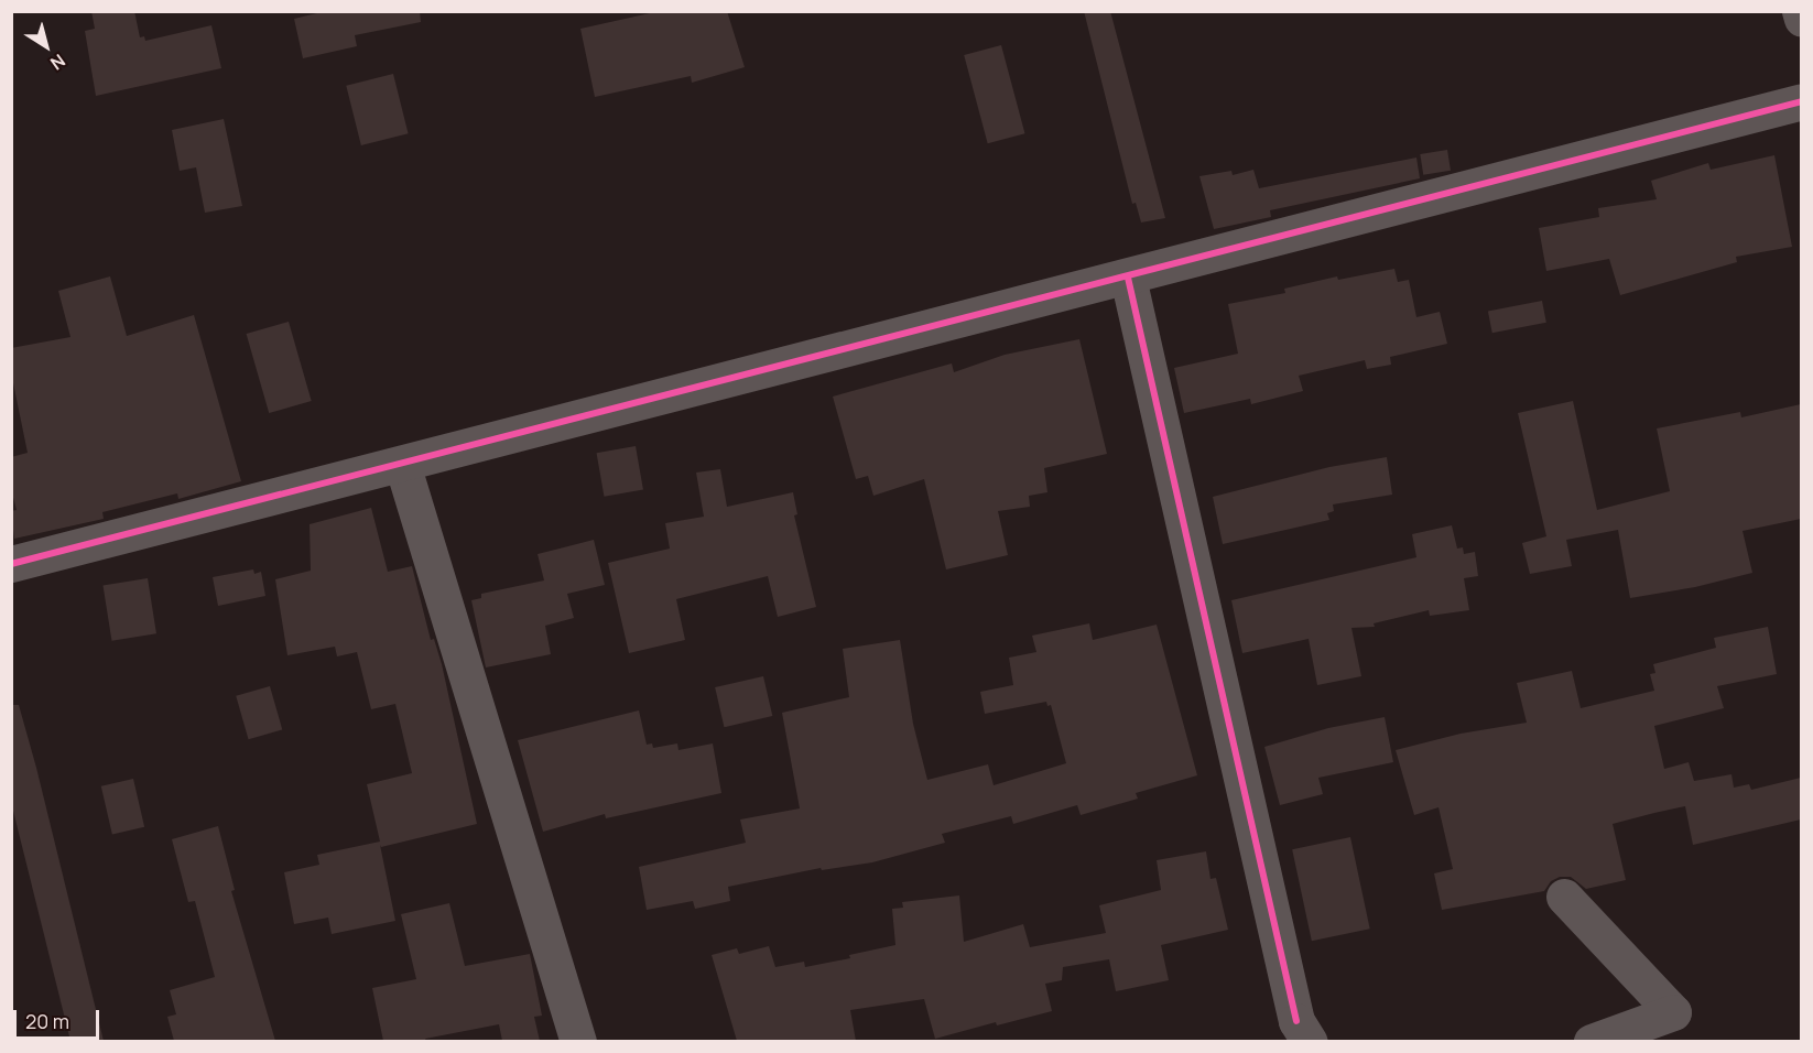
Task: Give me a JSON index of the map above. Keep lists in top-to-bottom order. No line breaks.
{"scale_bar":"20 m","north":"bottom right"}
